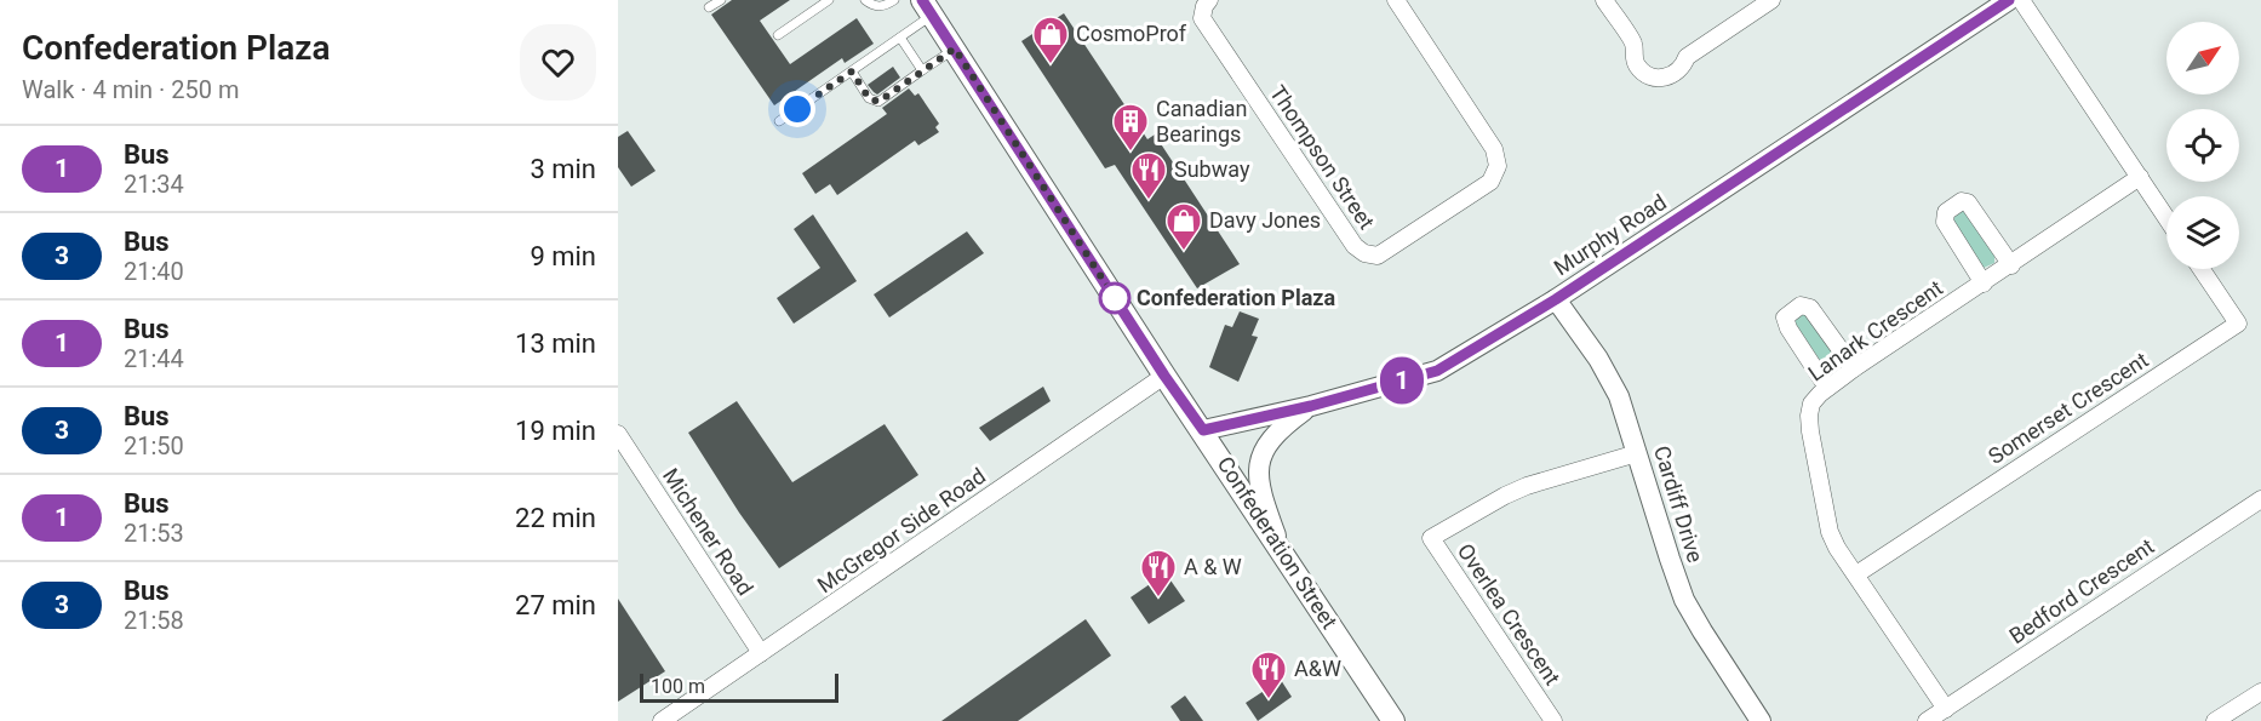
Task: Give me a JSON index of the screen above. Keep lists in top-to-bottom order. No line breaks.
{"streets":{"main road":["Confederation Street"],"street":["Thompson Street","Murphy Road","Lanark Crescent","Somerset Crescent","Cardiff Drive","McGregor Side Road","Michener Road","Bedford Crescent","Overlea Crescent"]},"crossings":[["Murphy Road","Cardiff Drive"],["Murphy Road","Confederation Street"],["Lanark Crescent","Somerset Crescent"],["Lanark Crescent","Bedford Crescent"],["Cardiff Drive","Overlea Crescent"],["McGregor Side Road","Michener Road"],["McGregor Side Road","Confederation Street"]],"places":{"shop":["CosmoProf","Davy Jones"],"building":["Canadian Bearings"],"restaurant":["Subway","A & W","A&W"],"other":["Confederation Plaza"]},"lines":["bus line 1"],"scale_bar":"100 m","north":"top right","page":{"heading":["Confederation Plaza","Walk · 4 min · 250 m"],"on_map":"1","list":[{"mark":"1","name":"Bus","note":"21:34","value":"3 min"},{"mark":"3","name":"Bus","note":"21:40","value":"9 min"},{"mark":"1","name":"Bus","note":"21:44","value":"13 min"},{"mark":"3","name":"Bus","note":"21:50","value":"19 min"},{"mark":"1","name":"Bus","note":"21:53","value":"22 min"},{"mark":"3","name":"Bus","note":"21:58","value":"27 min"}],"scale":"100 m"}}
